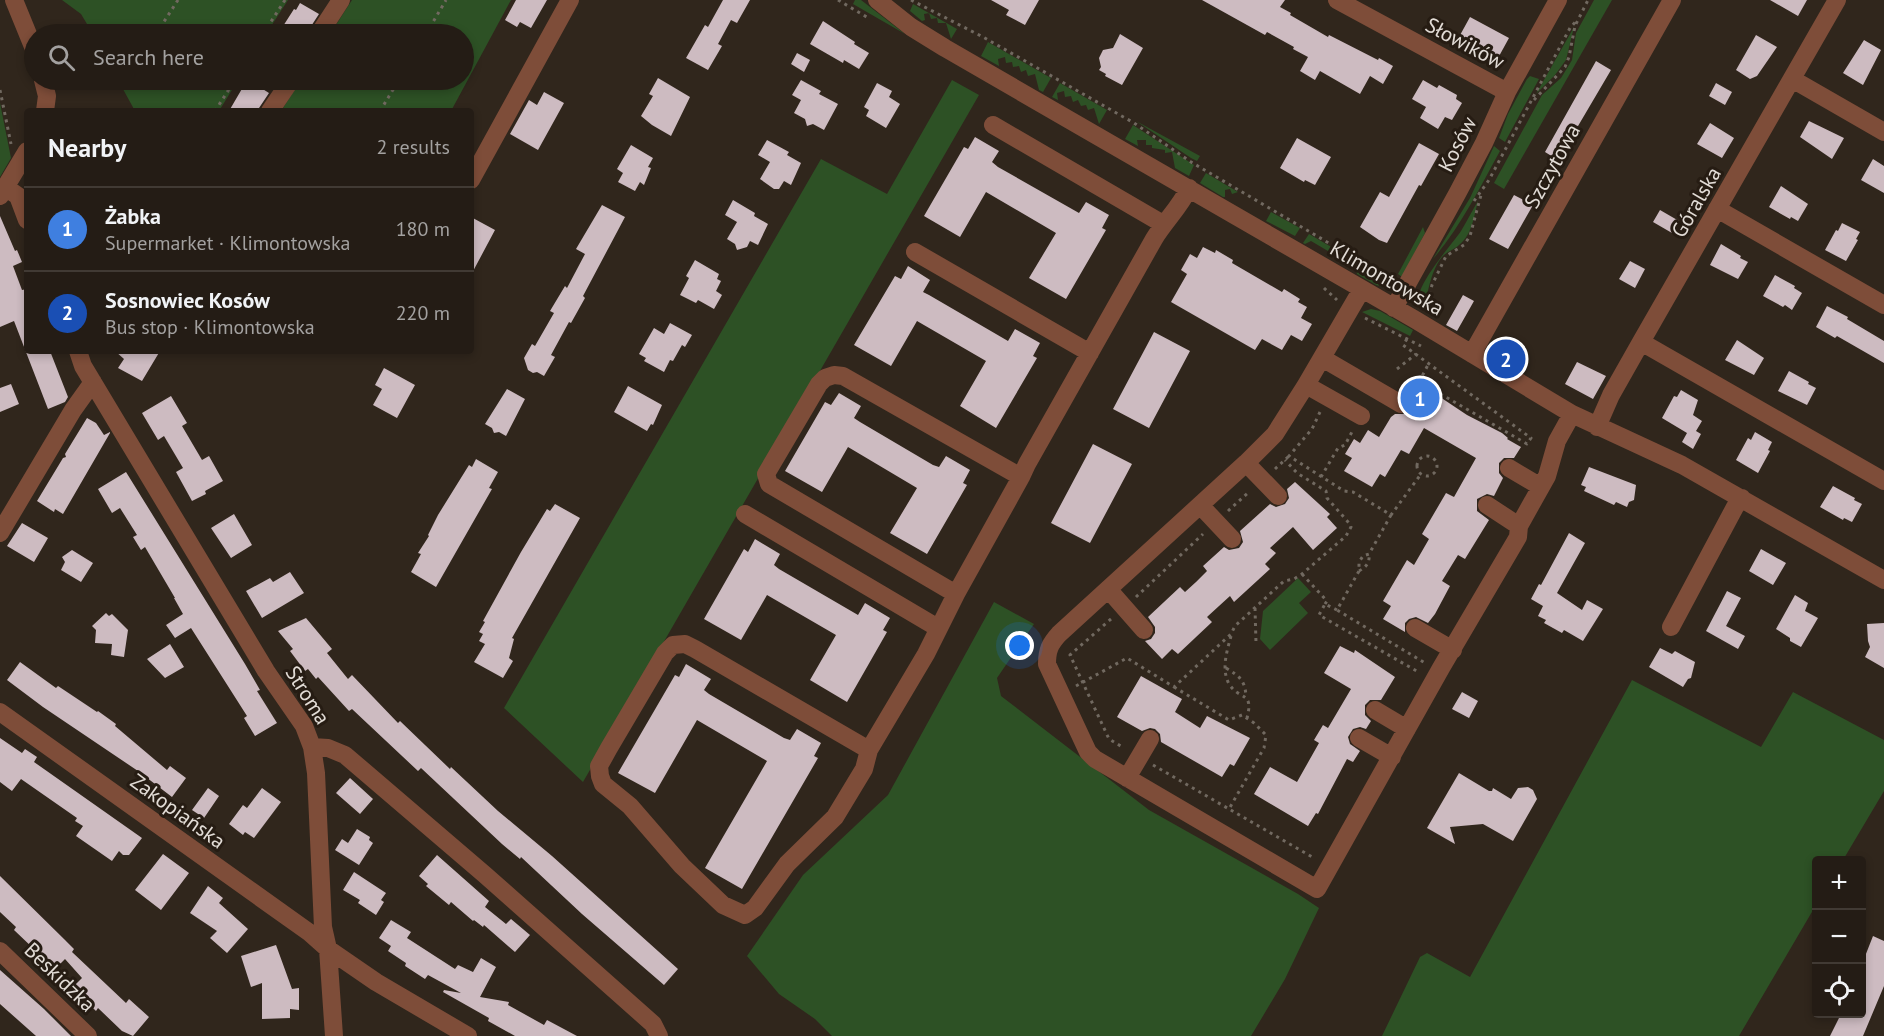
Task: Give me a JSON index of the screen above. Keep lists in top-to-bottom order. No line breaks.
{"streets":{"street":["Słowików","Kosów","Szczytowa","Góralska","Klimontowska","Stroma","Zakopiańska","Beskidzka"]},"crossings":[["Słowików","Kosów"],["Kosów","Klimontowska"],["Szczytowa","Klimontowska"],["Góralska","Klimontowska"],["Stroma","Zakopiańska"]],"page":{"search":"Search here","heading":["Nearby","2 results"],"list":[{"mark":"1","name":"Żabka","note":"Supermarket · Klimontowska","value":"180 m"},{"mark":"2","name":"Sosnowiec Kosów","note":"Bus stop · Klimontowska","value":"220 m"}],"pins":["2","1"],"map_buttons":["+","−"]}}
